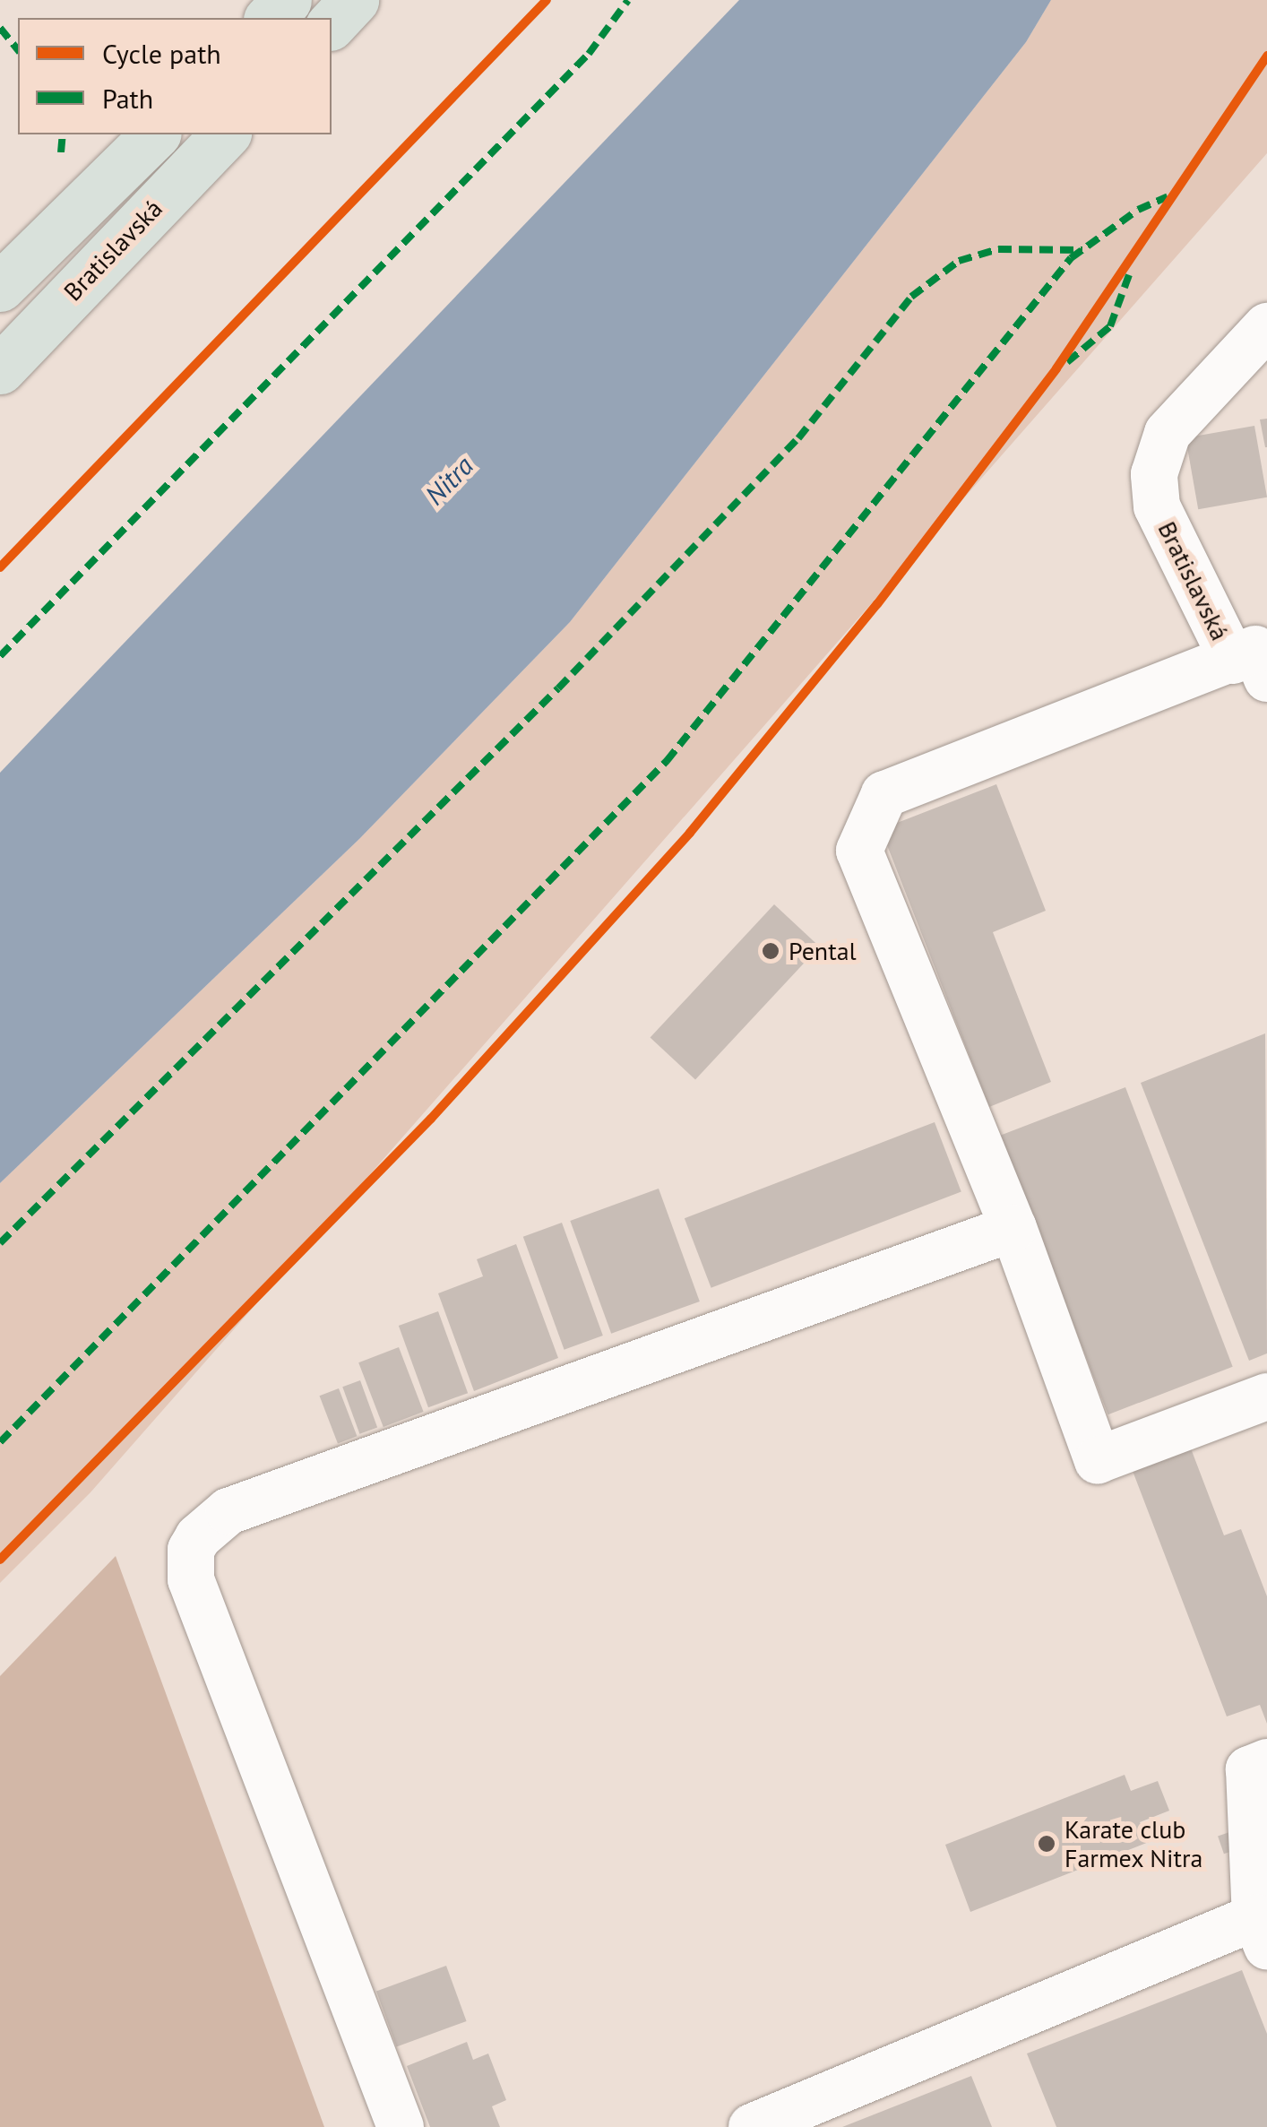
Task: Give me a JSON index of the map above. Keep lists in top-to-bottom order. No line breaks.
{"streets":{"main road":["Bratislavská"]},"water":["Nitra"],"places":["Pental","Karate club Farmex Nitra"],"legend":["Cycle path","Path"]}
